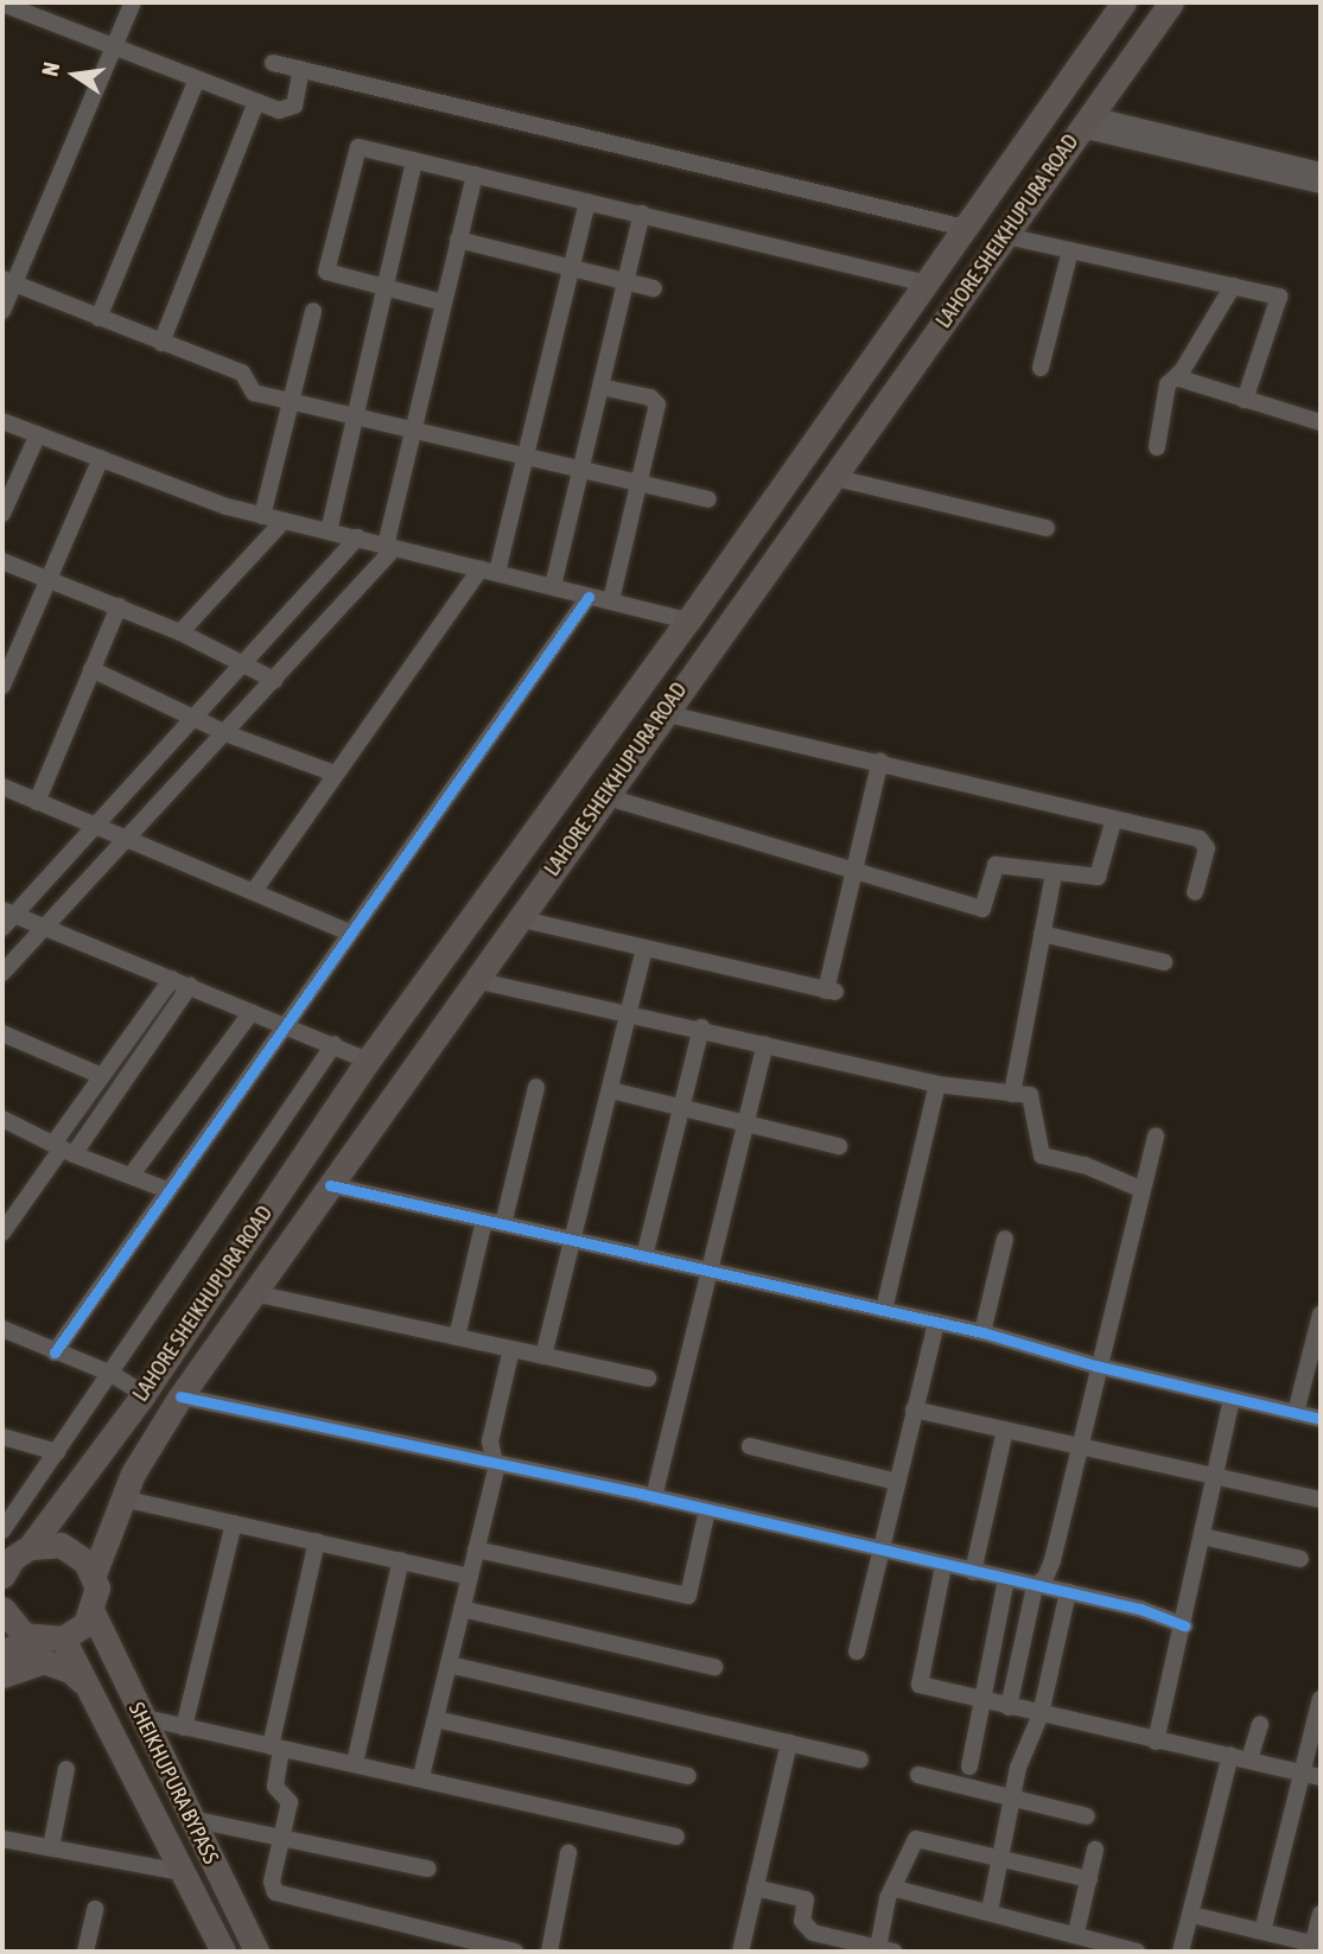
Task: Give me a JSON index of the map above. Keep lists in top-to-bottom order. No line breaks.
{"streets":{"highway":["LAHORE SHEIKHUPURA ROAD","SHEIKHUPURA BYPASS"]},"crossings":[["LAHORE SHEIKHUPURA ROAD","SHEIKHUPURA BYPASS"]],"north":"left"}
